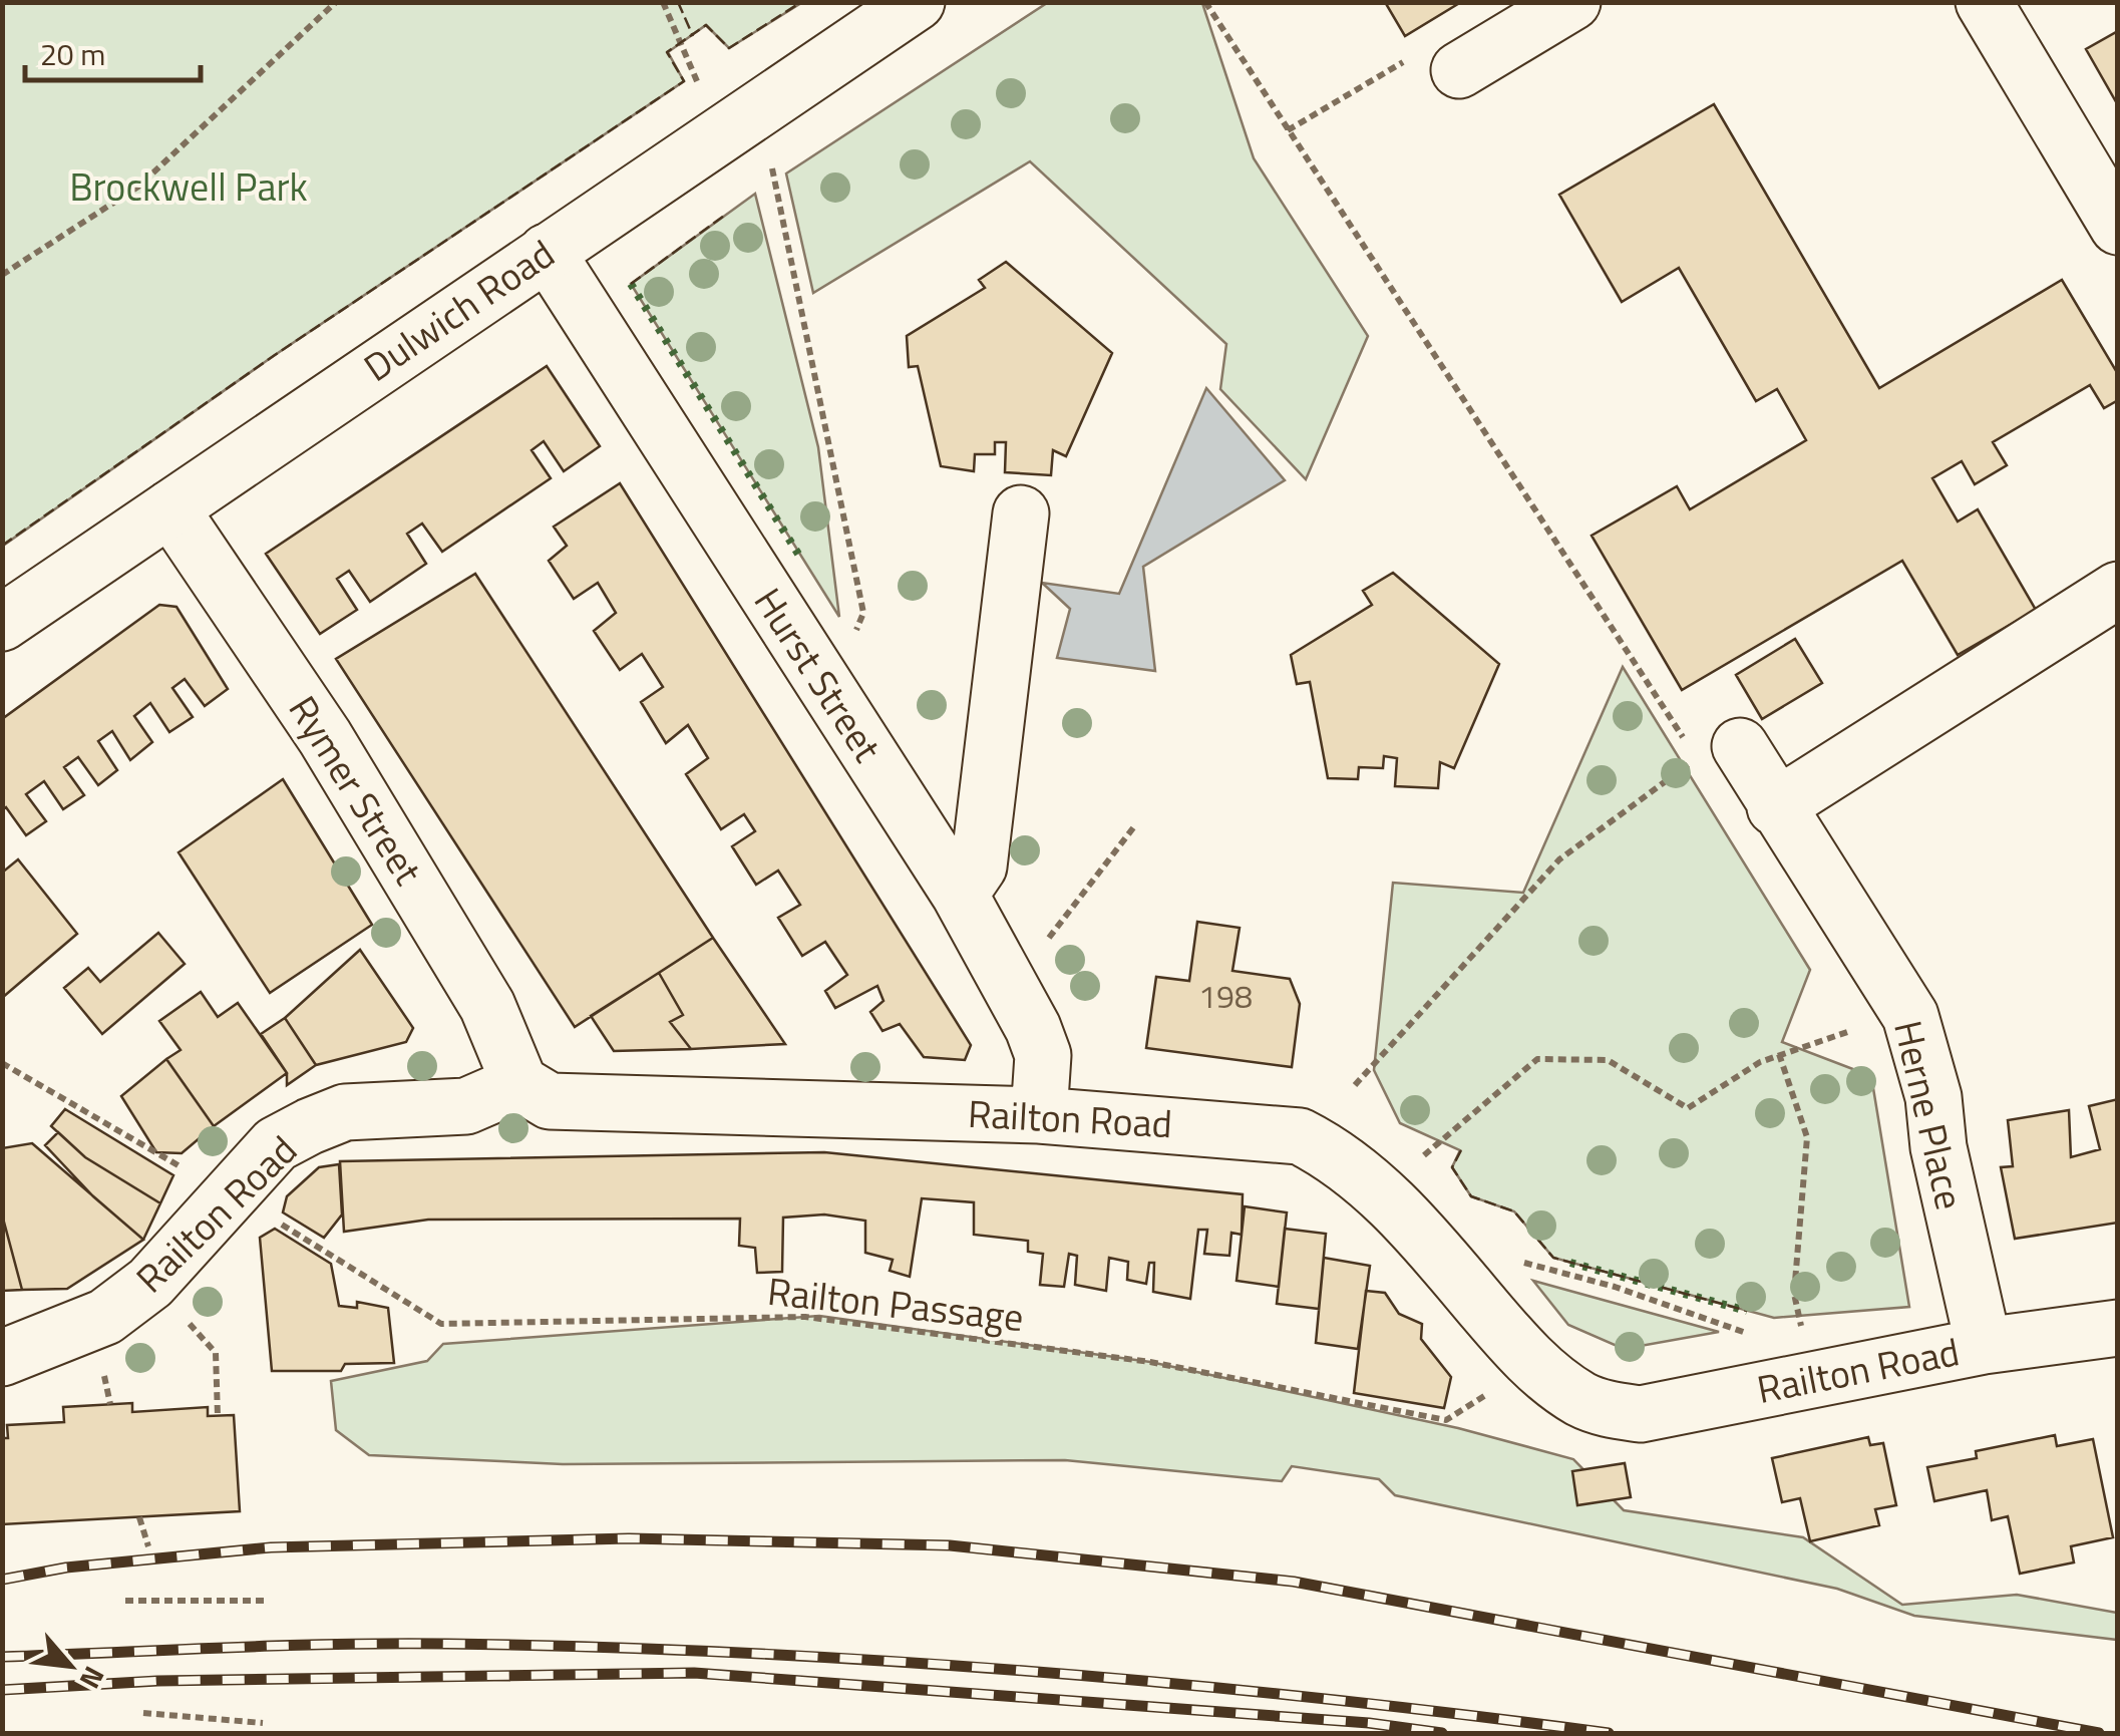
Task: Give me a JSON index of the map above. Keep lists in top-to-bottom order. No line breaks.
{"streets":{"street":["Dulwich Road","Hurst Street","Rymer Street","Herne Place","Railton Road"],"path":["Railton Passage"]},"crossings":[["Dulwich Road","Hurst Street"],["Dulwich Road","Rymer Street"],["Hurst Street","Railton Road"],["Rymer Street","Railton Road"],["Herne Place","Railton Road"]],"parks":["Brockwell Park"],"house_numbers":["198"],"scale_bar":"20 m","north":"bottom right"}
